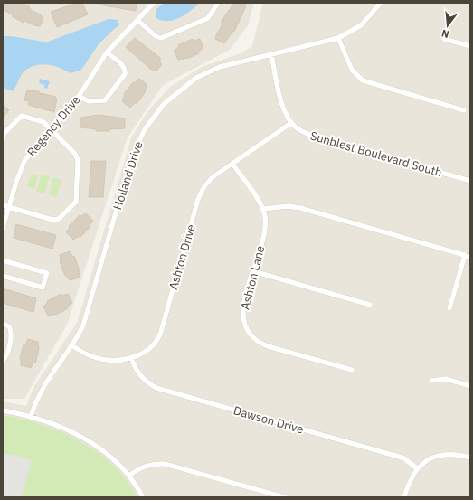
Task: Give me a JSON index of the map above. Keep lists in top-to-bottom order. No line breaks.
{"streets":{"street":["Regency Drive","Sunblest Boulevard South","Holland Drive","Ashton Drive","Ashton Lane","Dawson Drive"]},"crossings":[["Sunblest Boulevard South","Holland Drive"],["Sunblest Boulevard South","Ashton Drive"],["Holland Drive","Ashton Drive"],["Ashton Drive","Ashton Lane"],["Ashton Drive","Dawson Drive"]],"north":"bottom"}
